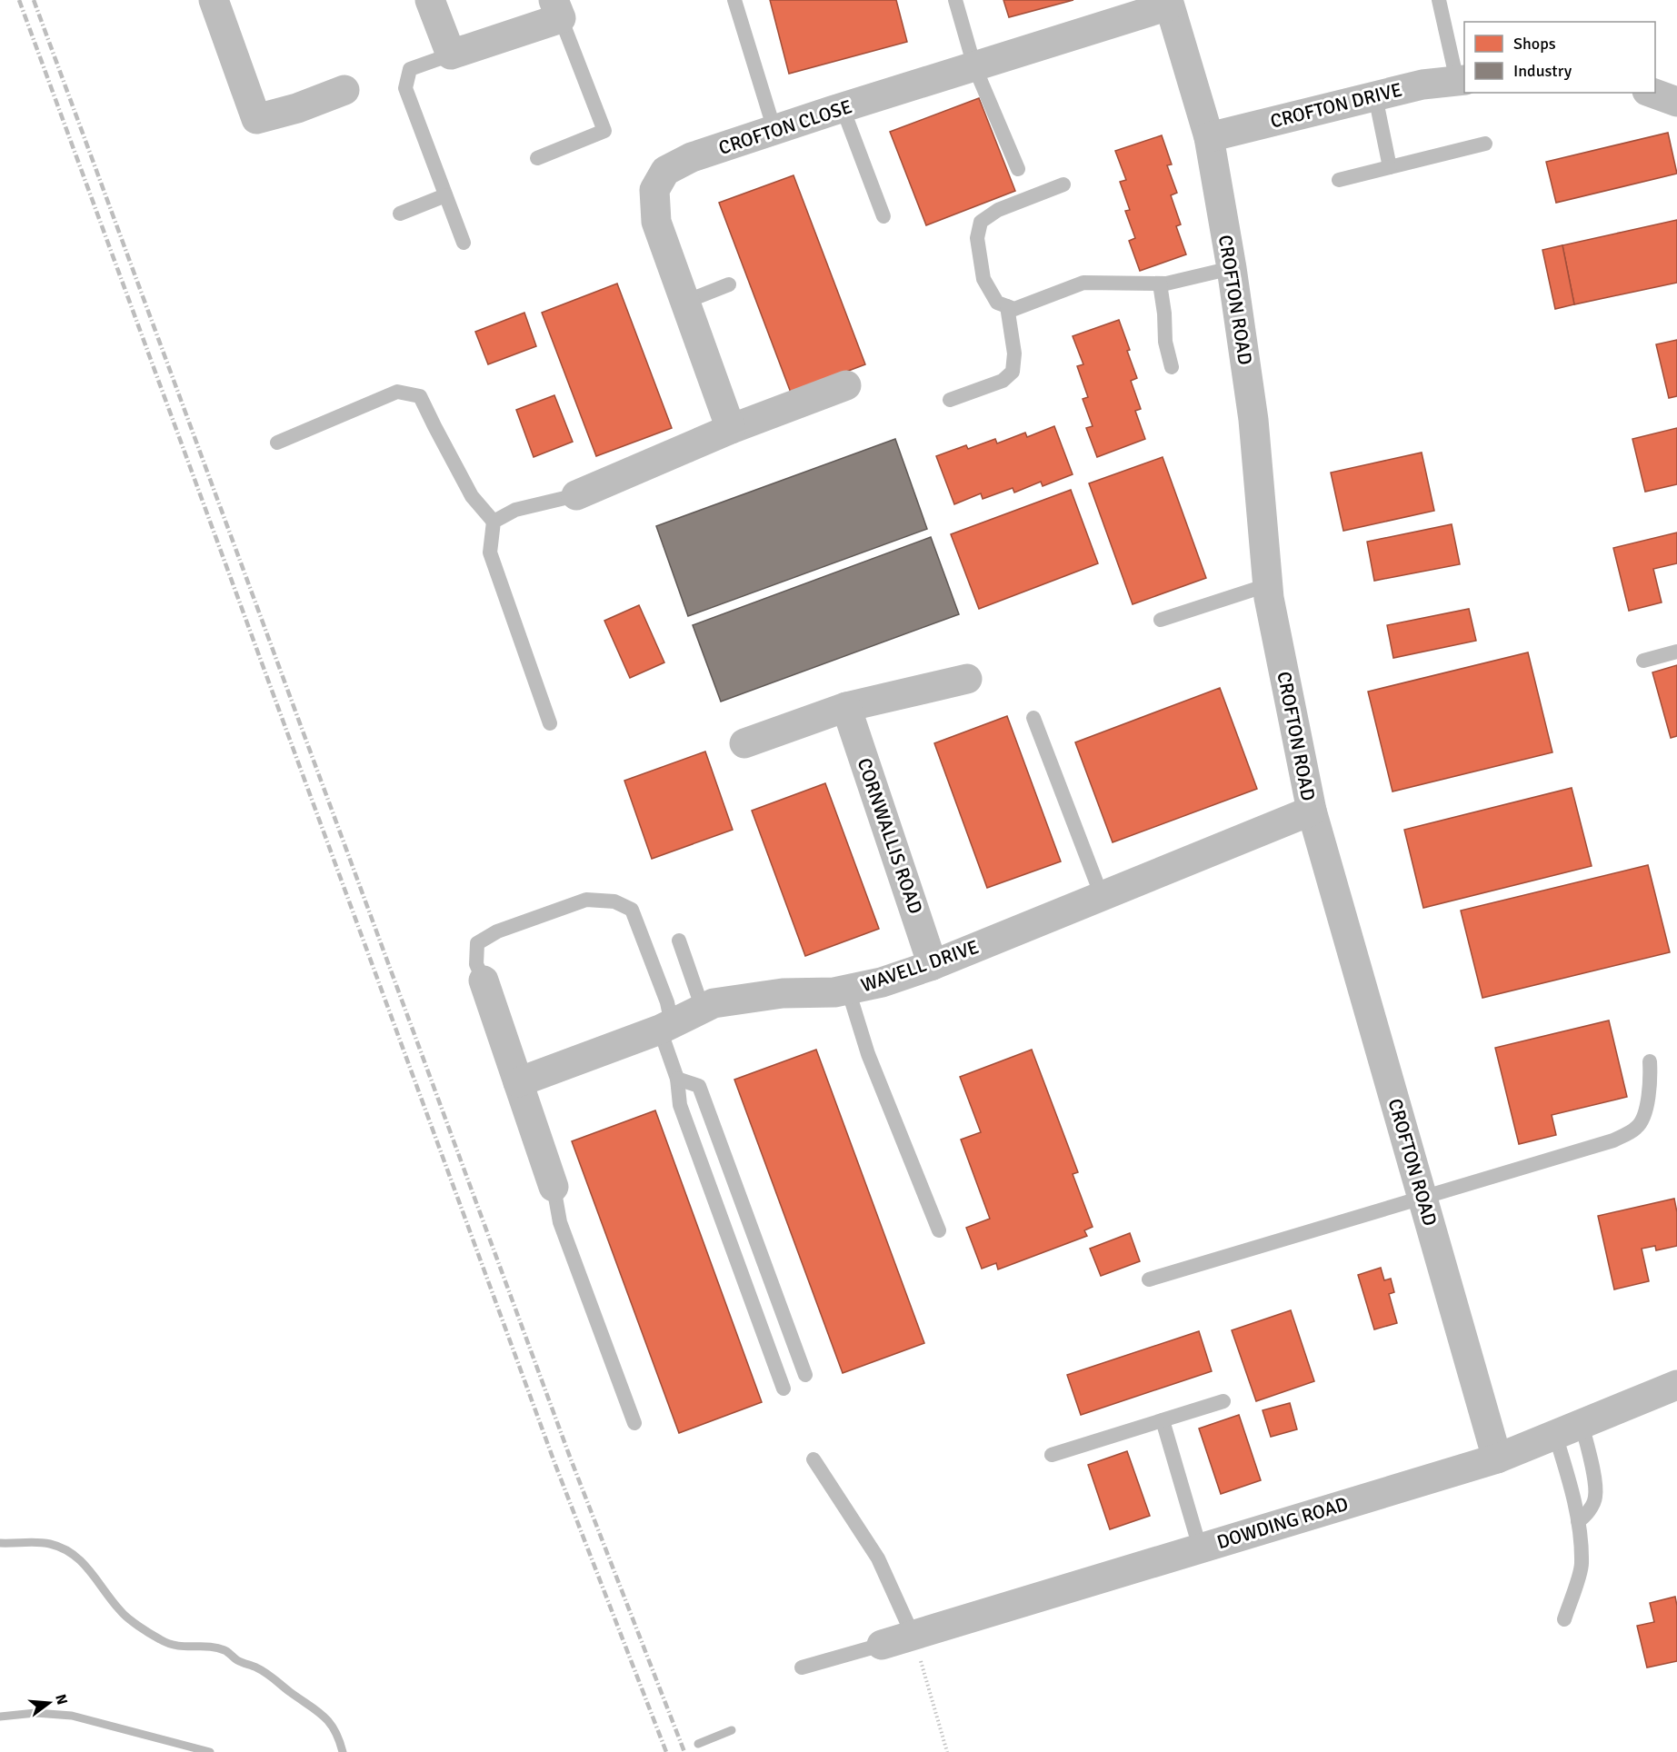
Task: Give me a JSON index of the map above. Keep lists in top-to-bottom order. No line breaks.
{"streets":{"street":["CROFTON DRIVE","CROFTON CLOSE","CROFTON ROAD","CORNWALLIS ROAD","WAVELL DRIVE","DOWDING ROAD"]},"crossings":[["CROFTON DRIVE","CROFTON ROAD"],["CROFTON CLOSE","CROFTON ROAD"],["CROFTON ROAD","WAVELL DRIVE"],["CROFTON ROAD","DOWDING ROAD"],["CORNWALLIS ROAD","WAVELL DRIVE"]],"legend":["Shops","Industry"],"north":"right"}
